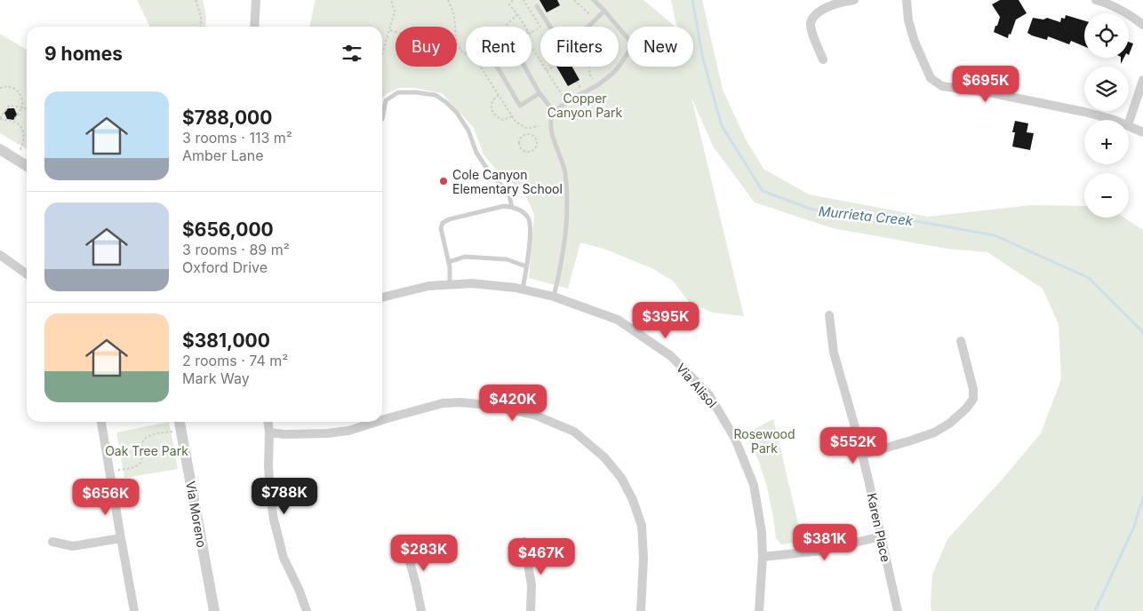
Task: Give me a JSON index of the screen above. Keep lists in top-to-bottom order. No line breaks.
{"streets":{"street":["Via Alisol","Via Moreno","Karen Place"]},"water":["Murrieta Creek"],"parks":["Copper Canyon Park","Rosewood Park","Oak Tree Park"],"places":["Cole Canyon Elementary School"],"page":{"map_buttons":["+","−"],"chip":["Buy","Rent","Filters","New"],"heading":"9 homes","price":["$695K","$395K","$420K","$552K","$788K","$656K","$381K","$283K","$467K"],"list":[{"name":"$788,000","note":"3 rooms · 113 m² · Amber Lane"},{"name":"$656,000","note":"3 rooms · 89 m² · Oxford Drive"},{"name":"$381,000","note":"2 rooms · 74 m² · Mark Way"}]}}
